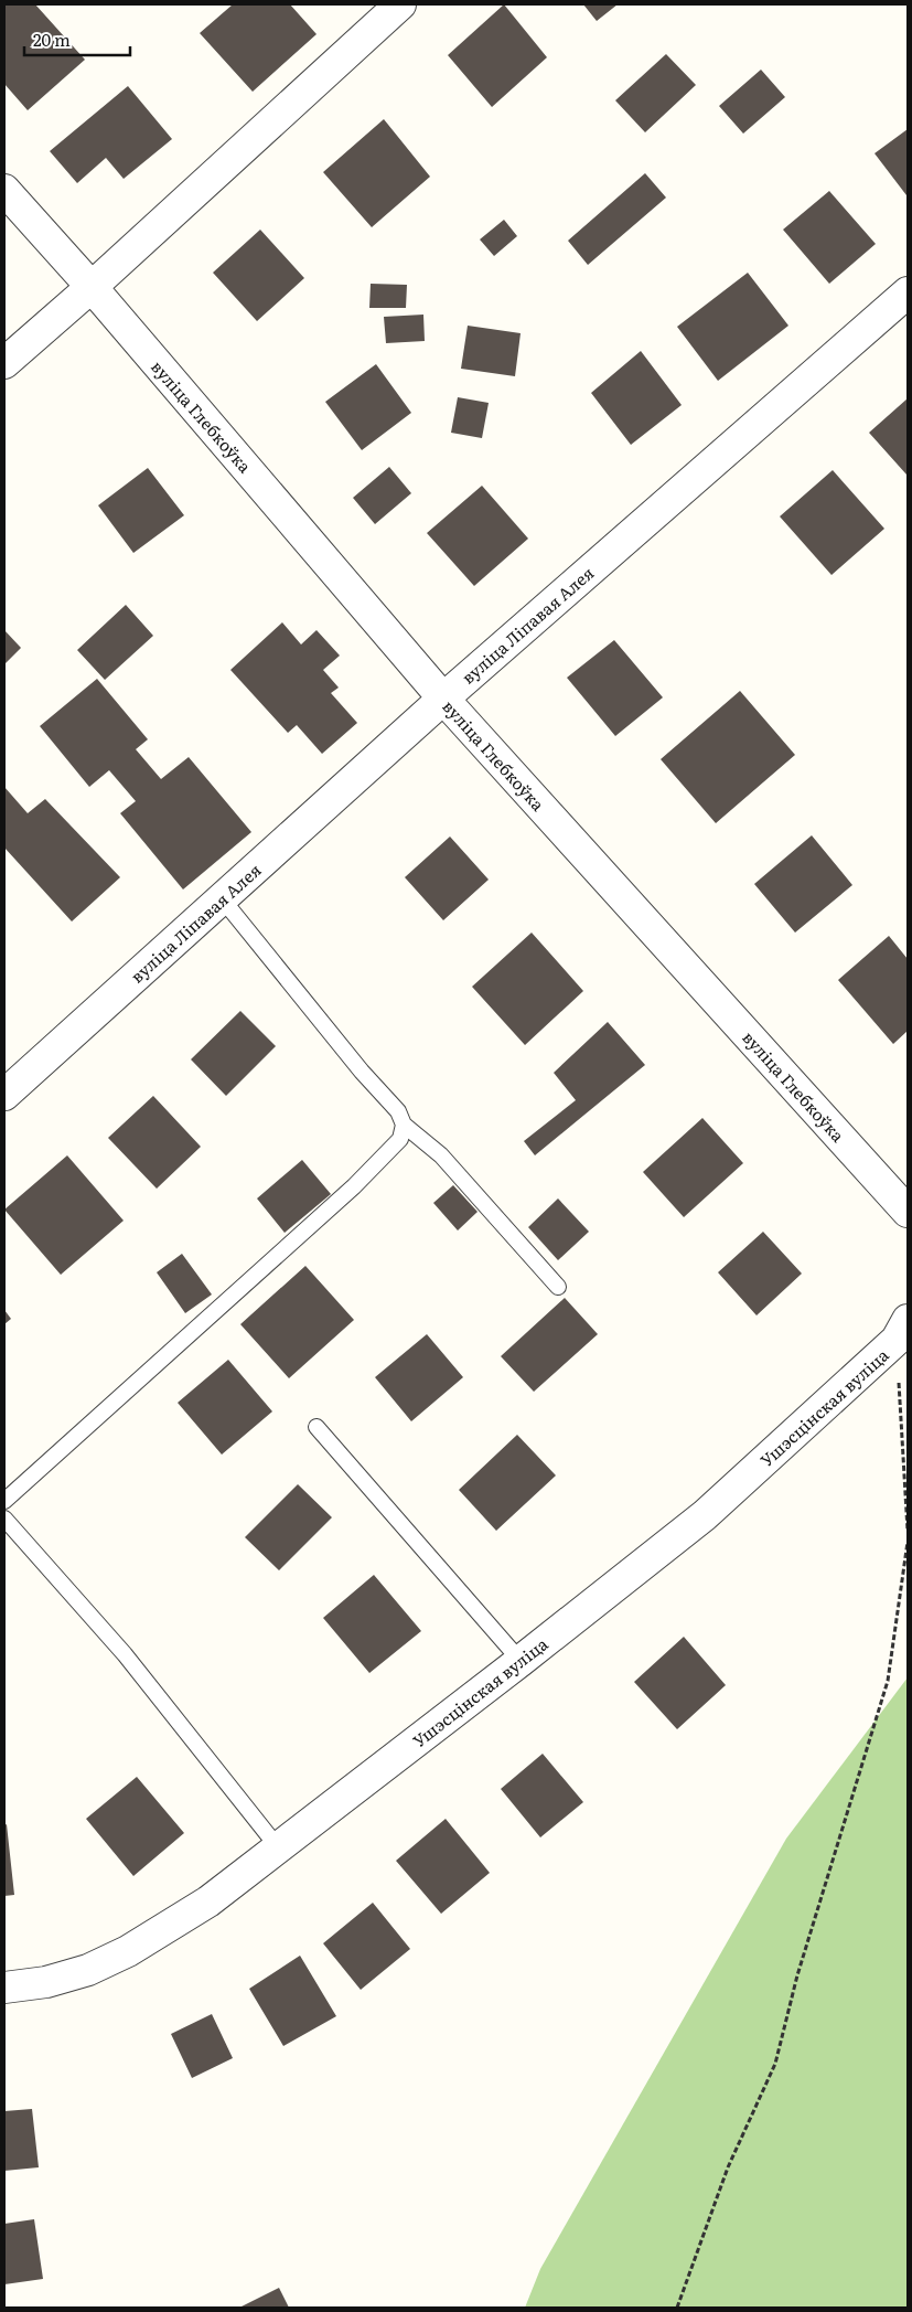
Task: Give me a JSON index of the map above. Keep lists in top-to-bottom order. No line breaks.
{"streets":{"street":["вуліца Глебкоўка","вуліца Ліпавая Алея","Ушэсцінская вуліца"]},"crossings":[["вуліца Глебкоўка","вуліца Ліпавая Алея"]],"scale_bar":"20 m"}
